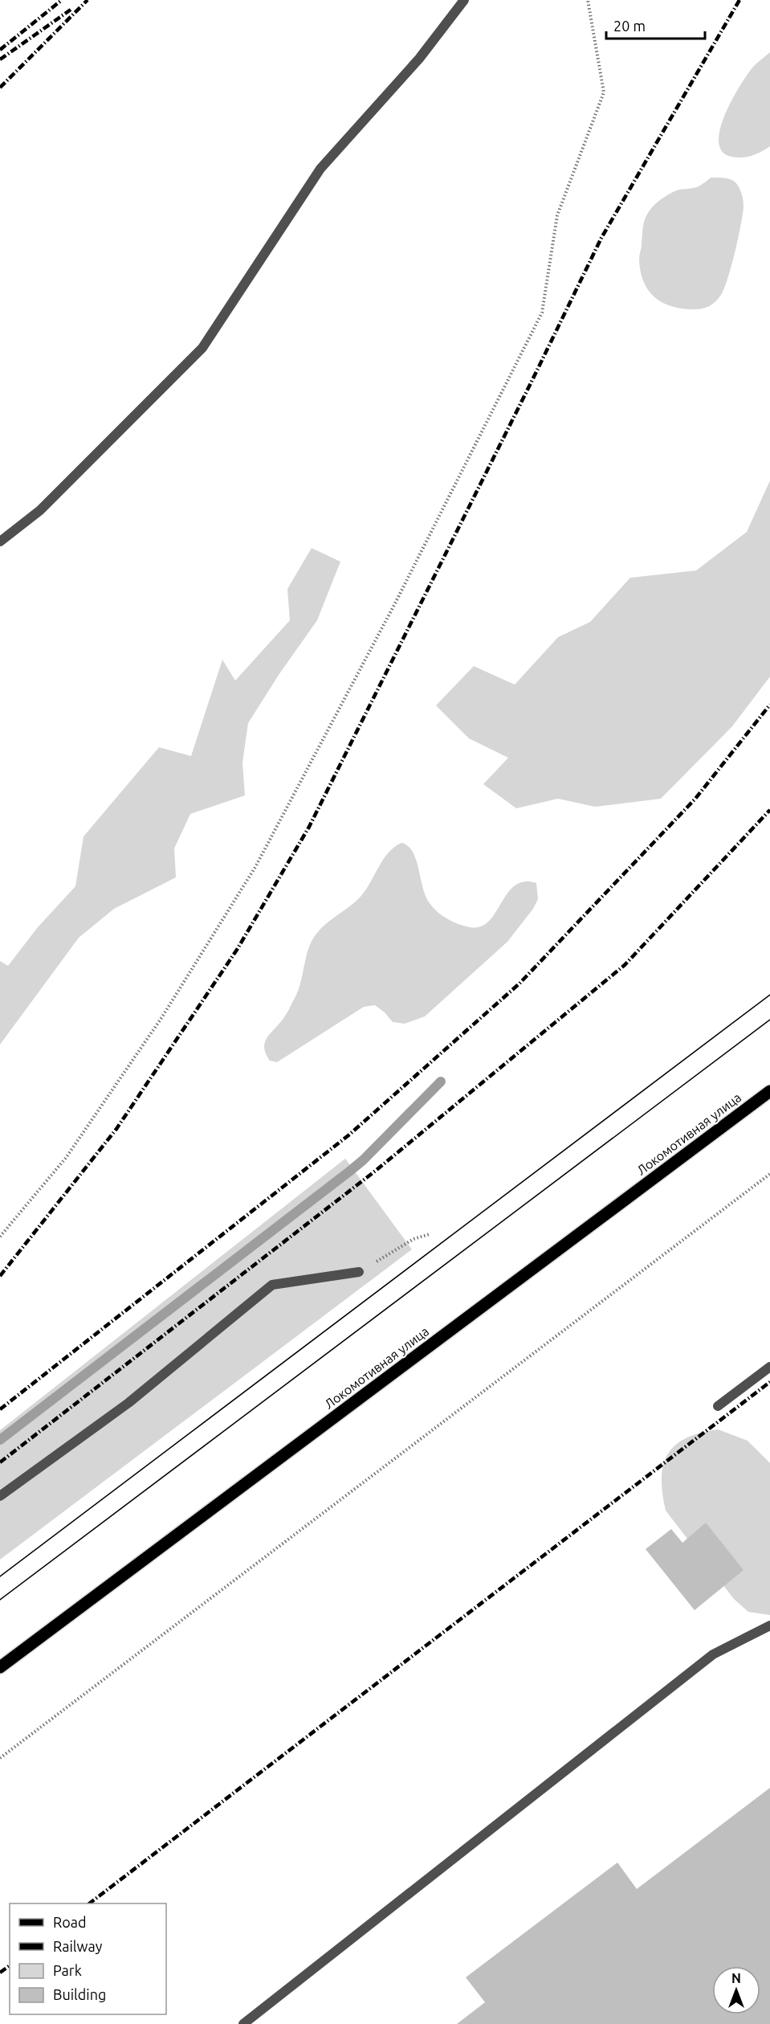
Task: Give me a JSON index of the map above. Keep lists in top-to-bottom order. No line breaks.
{"streets":{"main road":["Локомотивная улица"]},"legend":["Road","Railway","Park","Building"],"scale_bar":"20 m","north":"top"}
